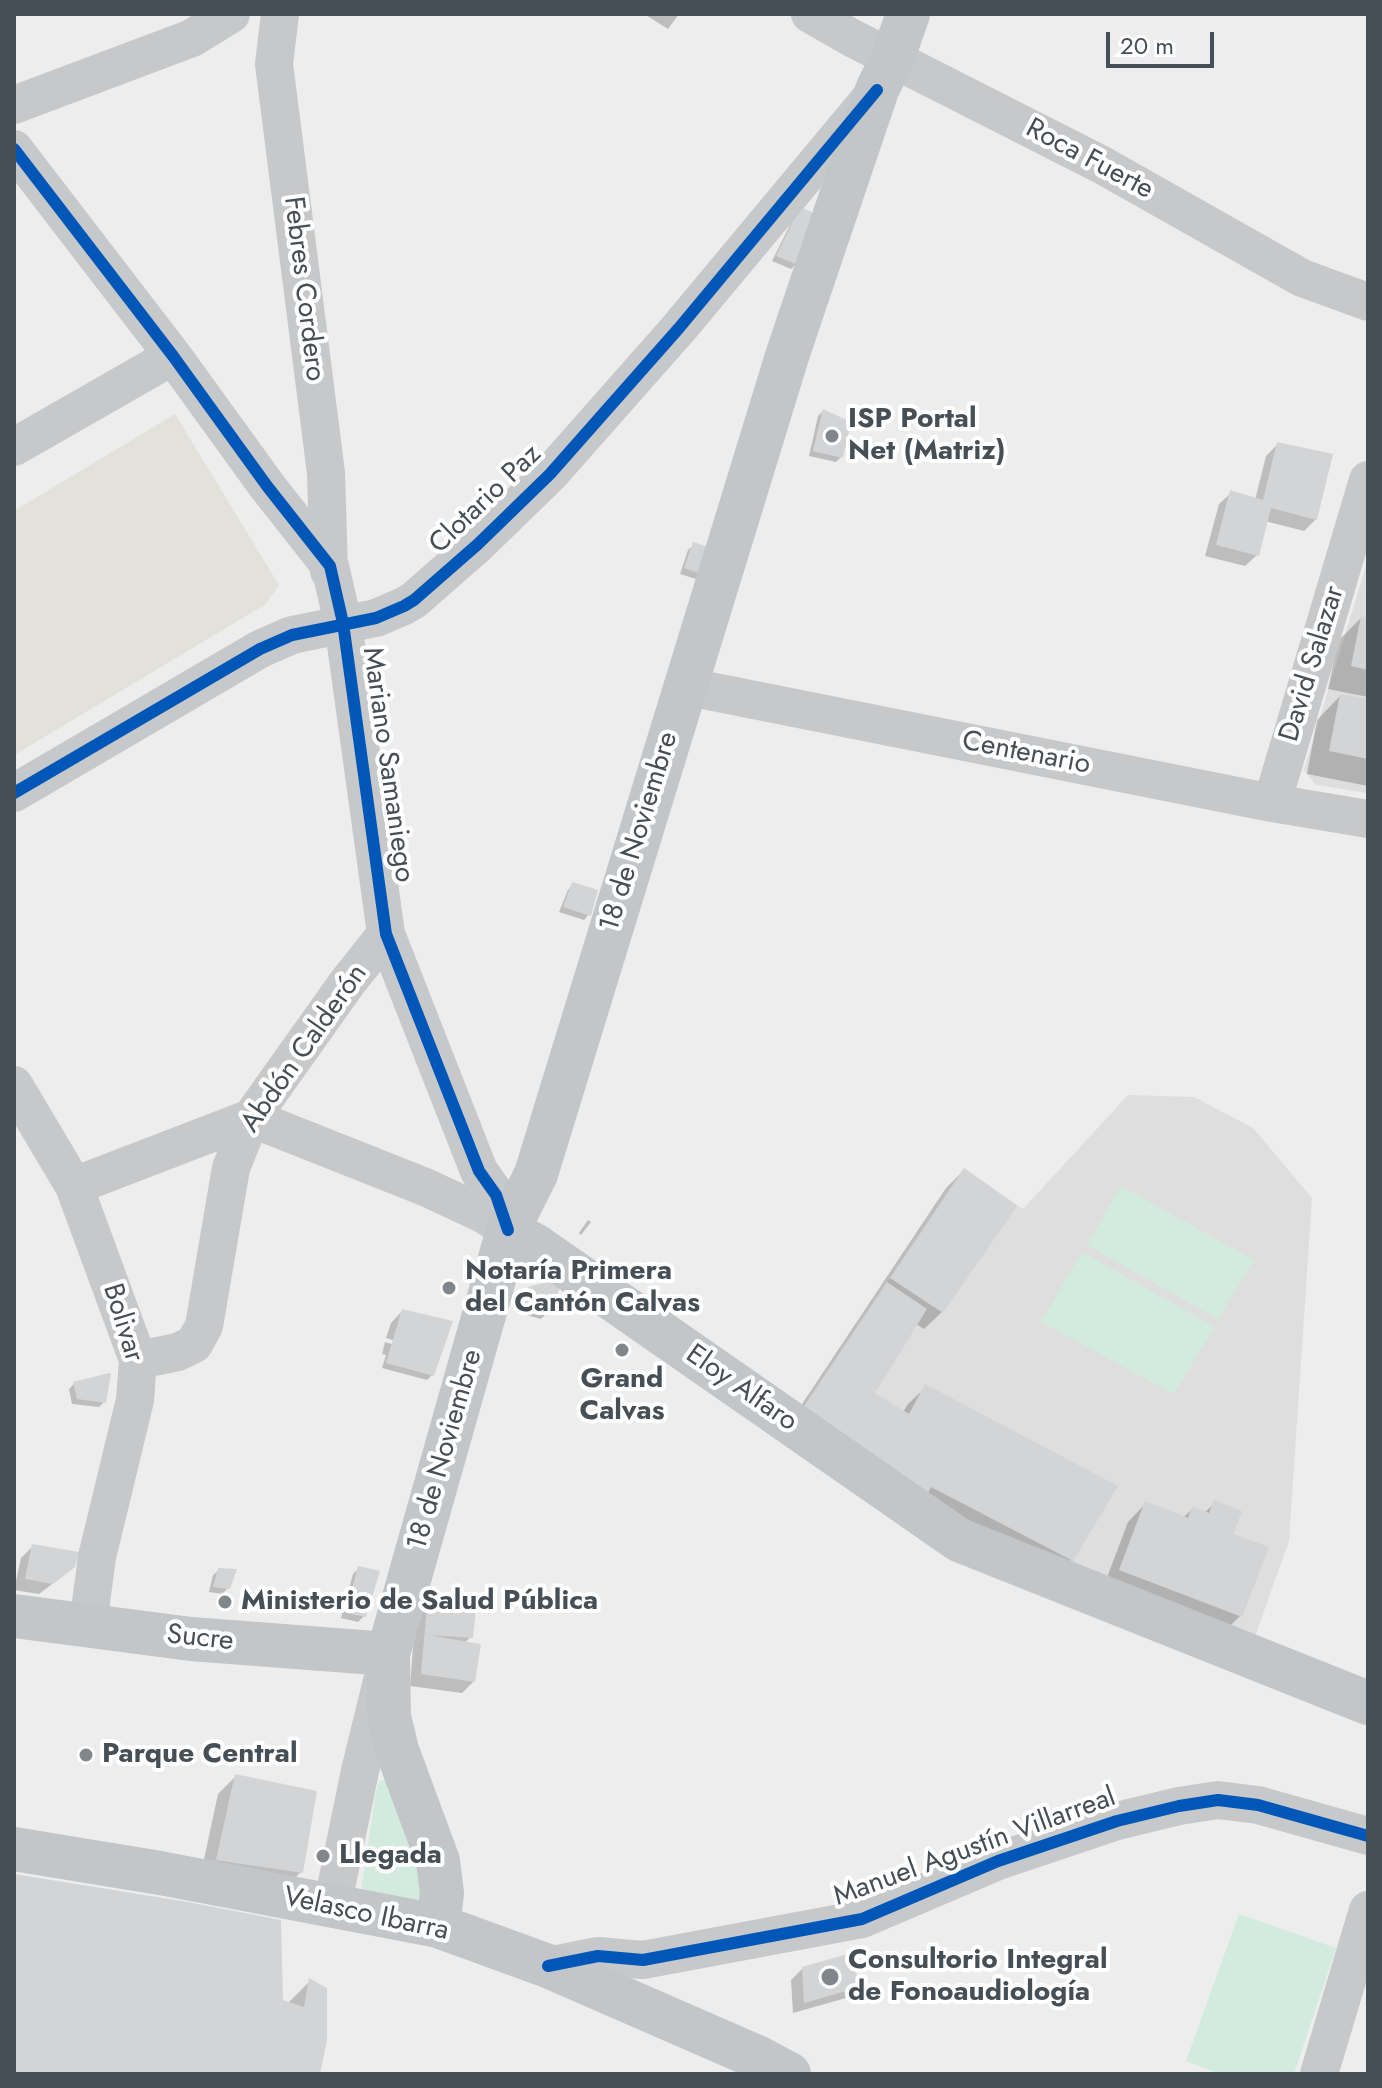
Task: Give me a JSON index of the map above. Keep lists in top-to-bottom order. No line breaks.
{"streets":{"main road":["18 de Noviembre","Eloy Alfaro","Sucre","Velasco Ibarra"],"street":["Roca Fuerte","Febres Cordero","Clotario Paz","David Salazar","Centenario","Mariano Samaniego","Abdón Calderón","Bolivar","Manuel Agustín Villarreal"]},"crossings":[["Roca Fuerte","Clotario Paz"],["Roca Fuerte","18 de Noviembre"],["Febres Cordero","Mariano Samaniego"],["Clotario Paz","Mariano Samaniego"],["Clotario Paz","18 de Noviembre"],["David Salazar","Centenario"],["Centenario","18 de Noviembre"],["Mariano Samaniego","18 de Noviembre"],["Mariano Samaniego","Abdón Calderón"],["Mariano Samaniego","Eloy Alfaro"],["18 de Noviembre","Eloy Alfaro"],["18 de Noviembre","Sucre"],["18 de Noviembre","Velasco Ibarra"],["Abdón Calderón","Bolivar"],["Abdón Calderón","Eloy Alfaro"],["Bolivar","Sucre"],["Manuel Agustín Villarreal","Velasco Ibarra"]],"places":["ISP Portal Net (Matriz)","Notaría Primera del Cantón Calvas","Grand Calvas","Ministerio de Salud Pública","Parque Central","Llegada","Consultorio Integral de Fonoaudiología"],"scale_bar":"20 m"}
